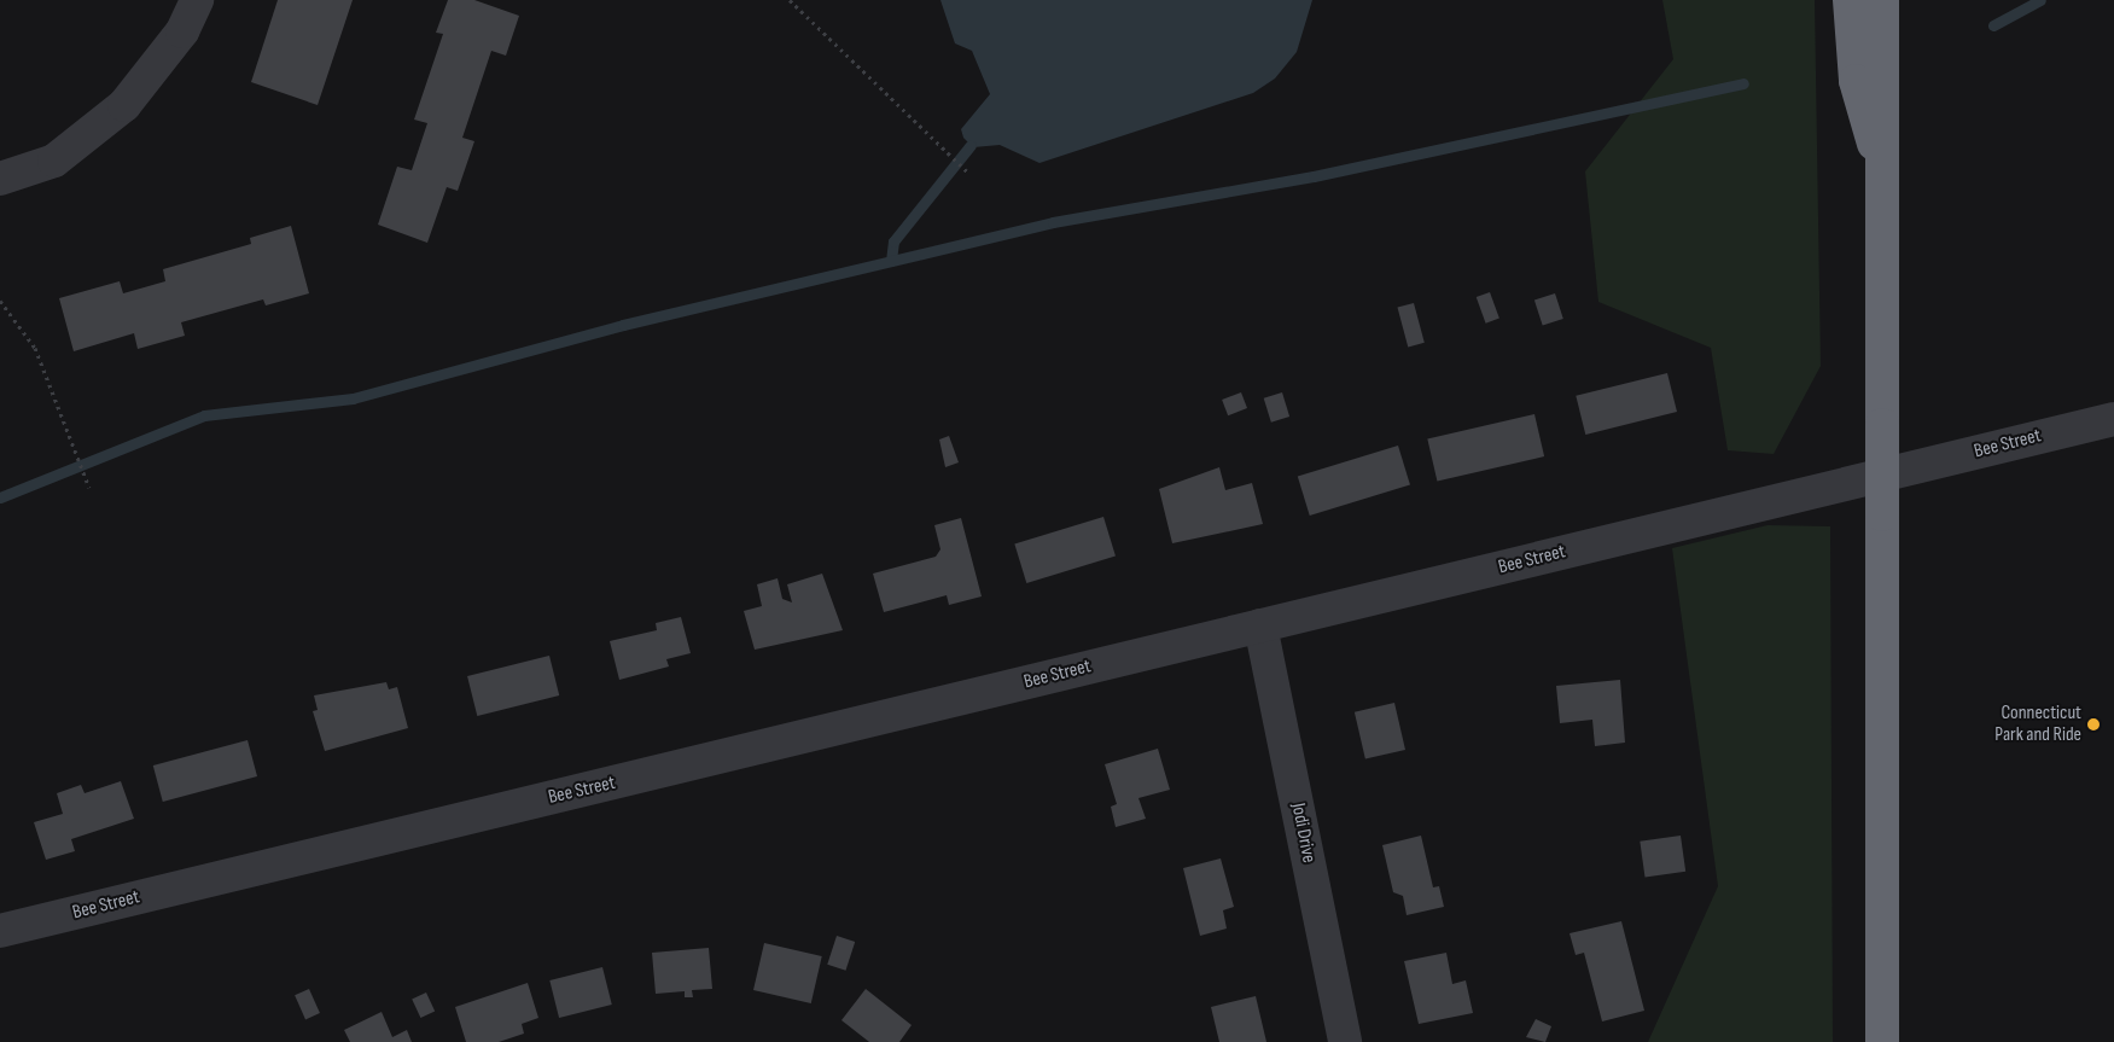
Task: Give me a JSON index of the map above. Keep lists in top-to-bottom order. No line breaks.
{"streets":{"street":["Bee Street","Jodi Drive"]},"crossings":[["Bee Street","Jodi Drive"]],"places":["Connecticut Park and Ride"]}
